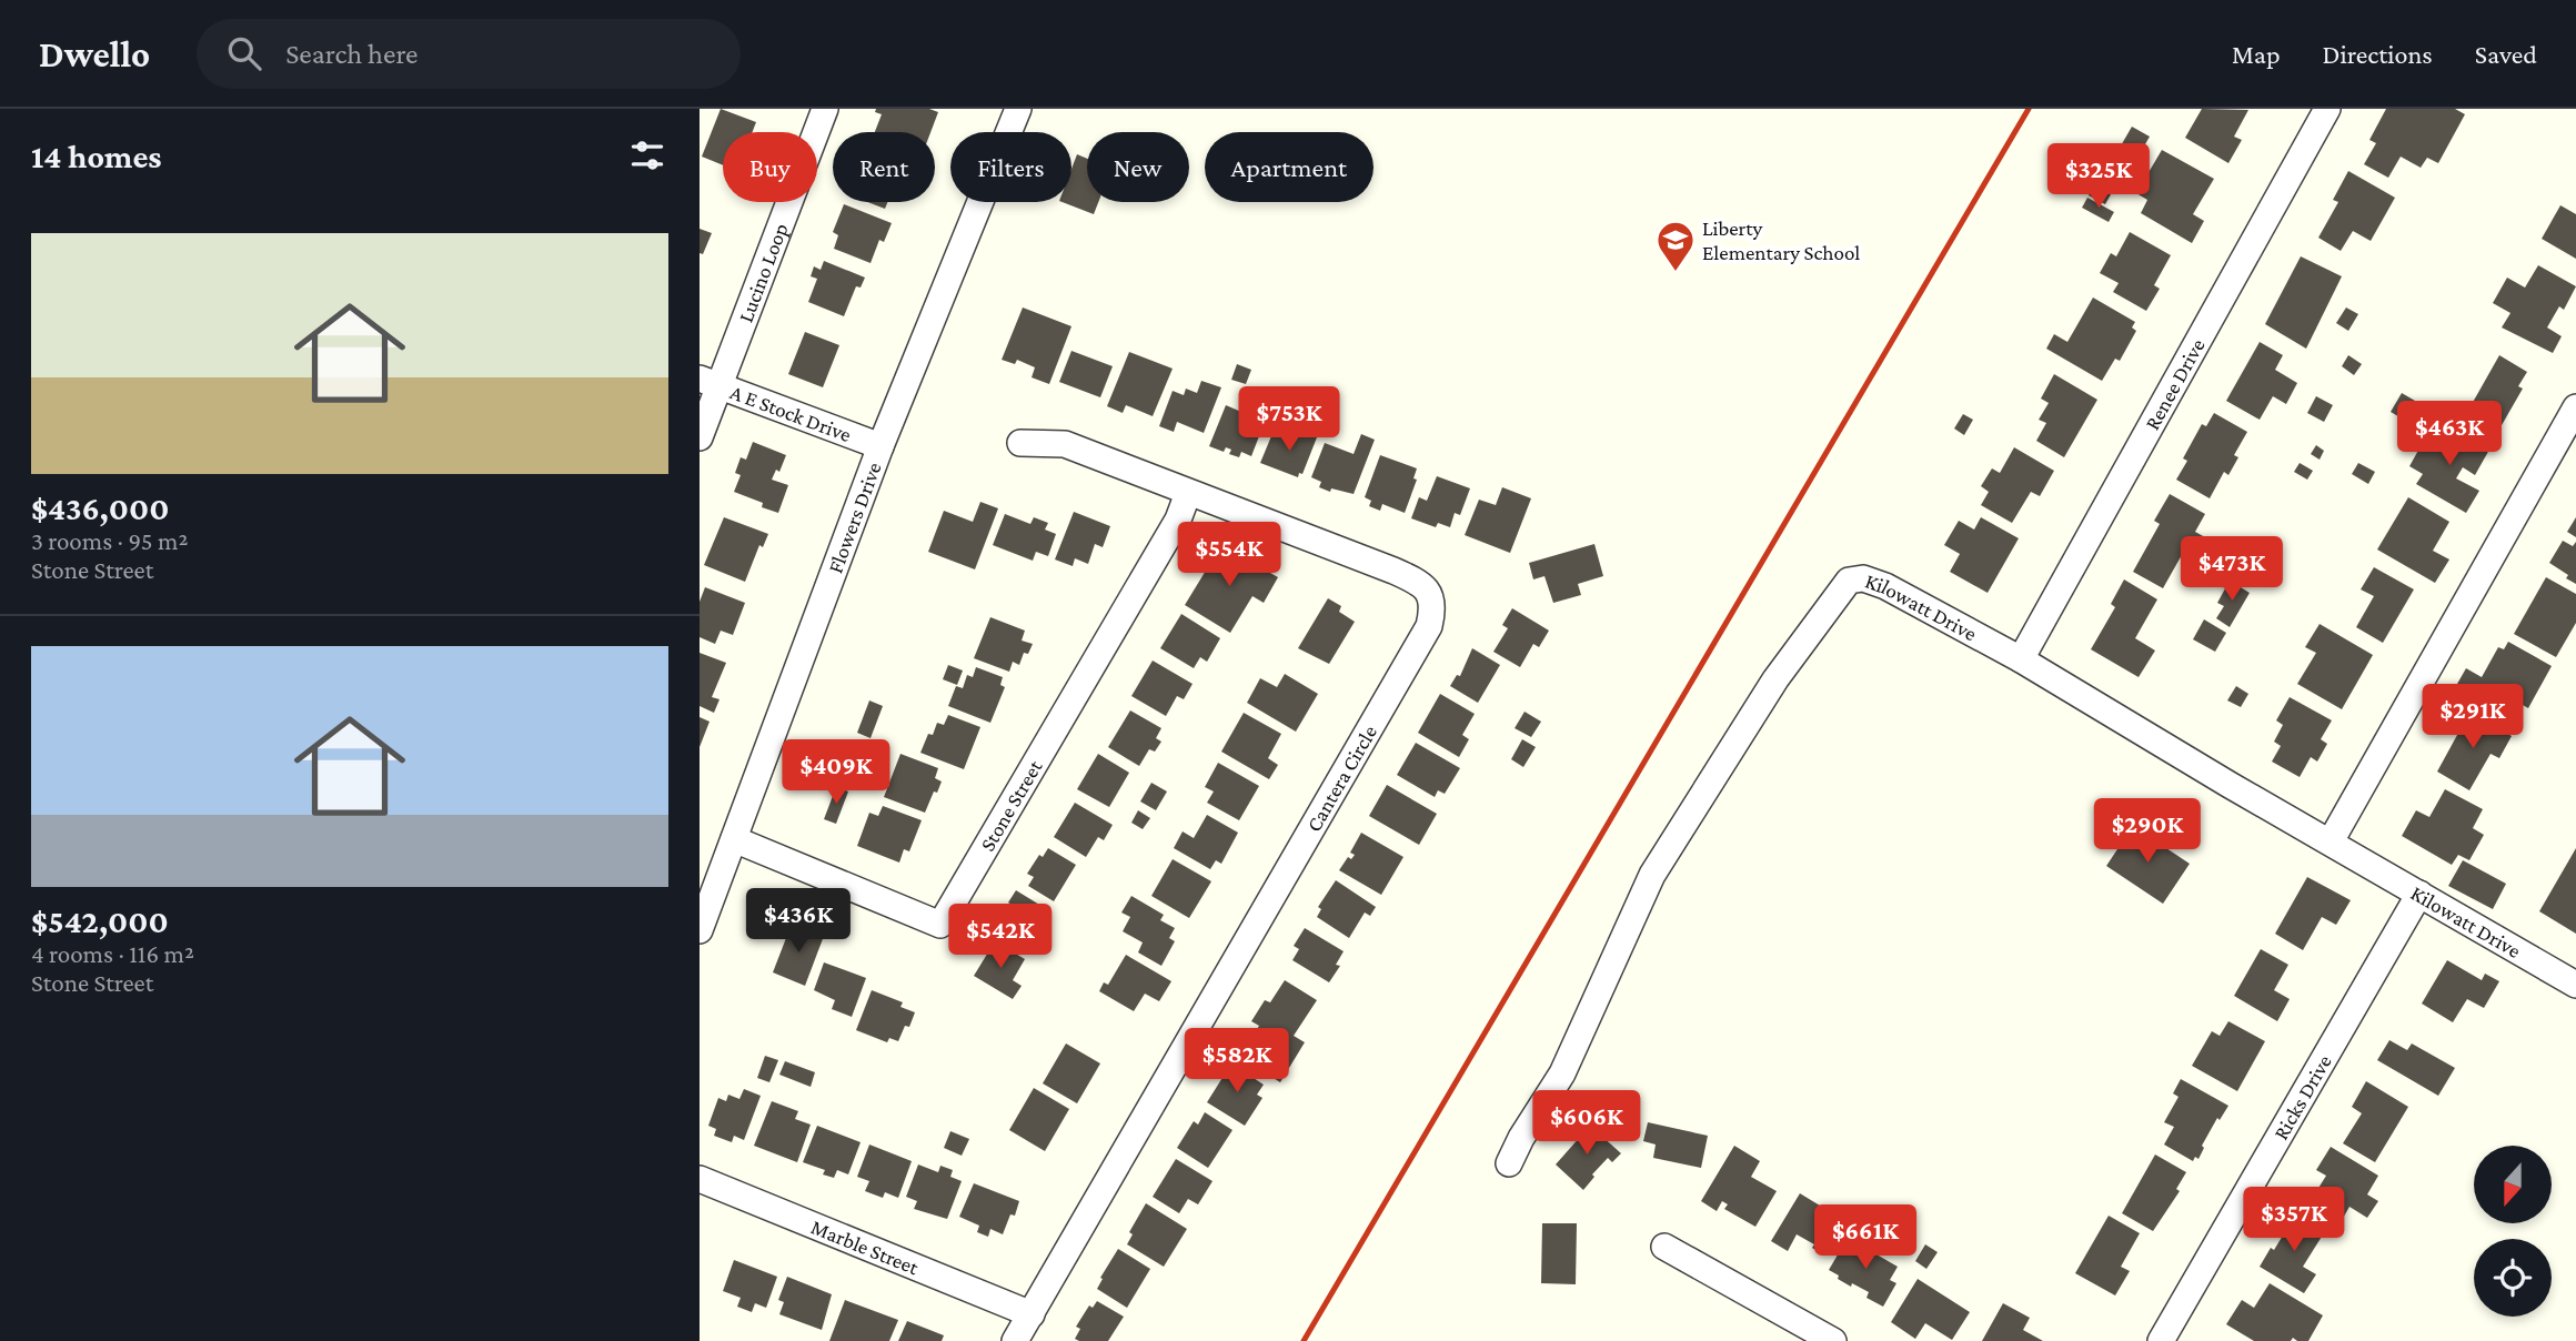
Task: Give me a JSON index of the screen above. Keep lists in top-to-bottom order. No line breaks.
{"streets":{"street":["Lucino Loop","Renee Drive","A E Stock Drive","Flowers Drive","Kilowatt Drive","Cantera Circle","Stone Street","Ricks Drive","Marble Street"]},"crossings":[["Lucino Loop","A E Stock Drive"],["Renee Drive","Kilowatt Drive"],["A E Stock Drive","Flowers Drive"],["Flowers Drive","Stone Street"],["Kilowatt Drive","Ricks Drive"],["Cantera Circle","Stone Street"],["Cantera Circle","Marble Street"]],"places":{"school or university":["Liberty Elementary School"]},"north":"bottom","page":{"header":"Dwello","search":"Search here","nav":["Map","Directions","Saved"],"heading":"14 homes","chip":["Buy","Rent","Filters","New","Apartment"],"price":["$325K","$753K","$463K","$554K","$473K","$291K","$409K","$290K","$436K","$542K","$582K","$606K","$357K","$661K"],"list":[{"name":"$436,000","note":"3 rooms · 95 m² · Stone Street"},{"name":"$542,000","note":"4 rooms · 116 m² · Stone Street"}]}}
